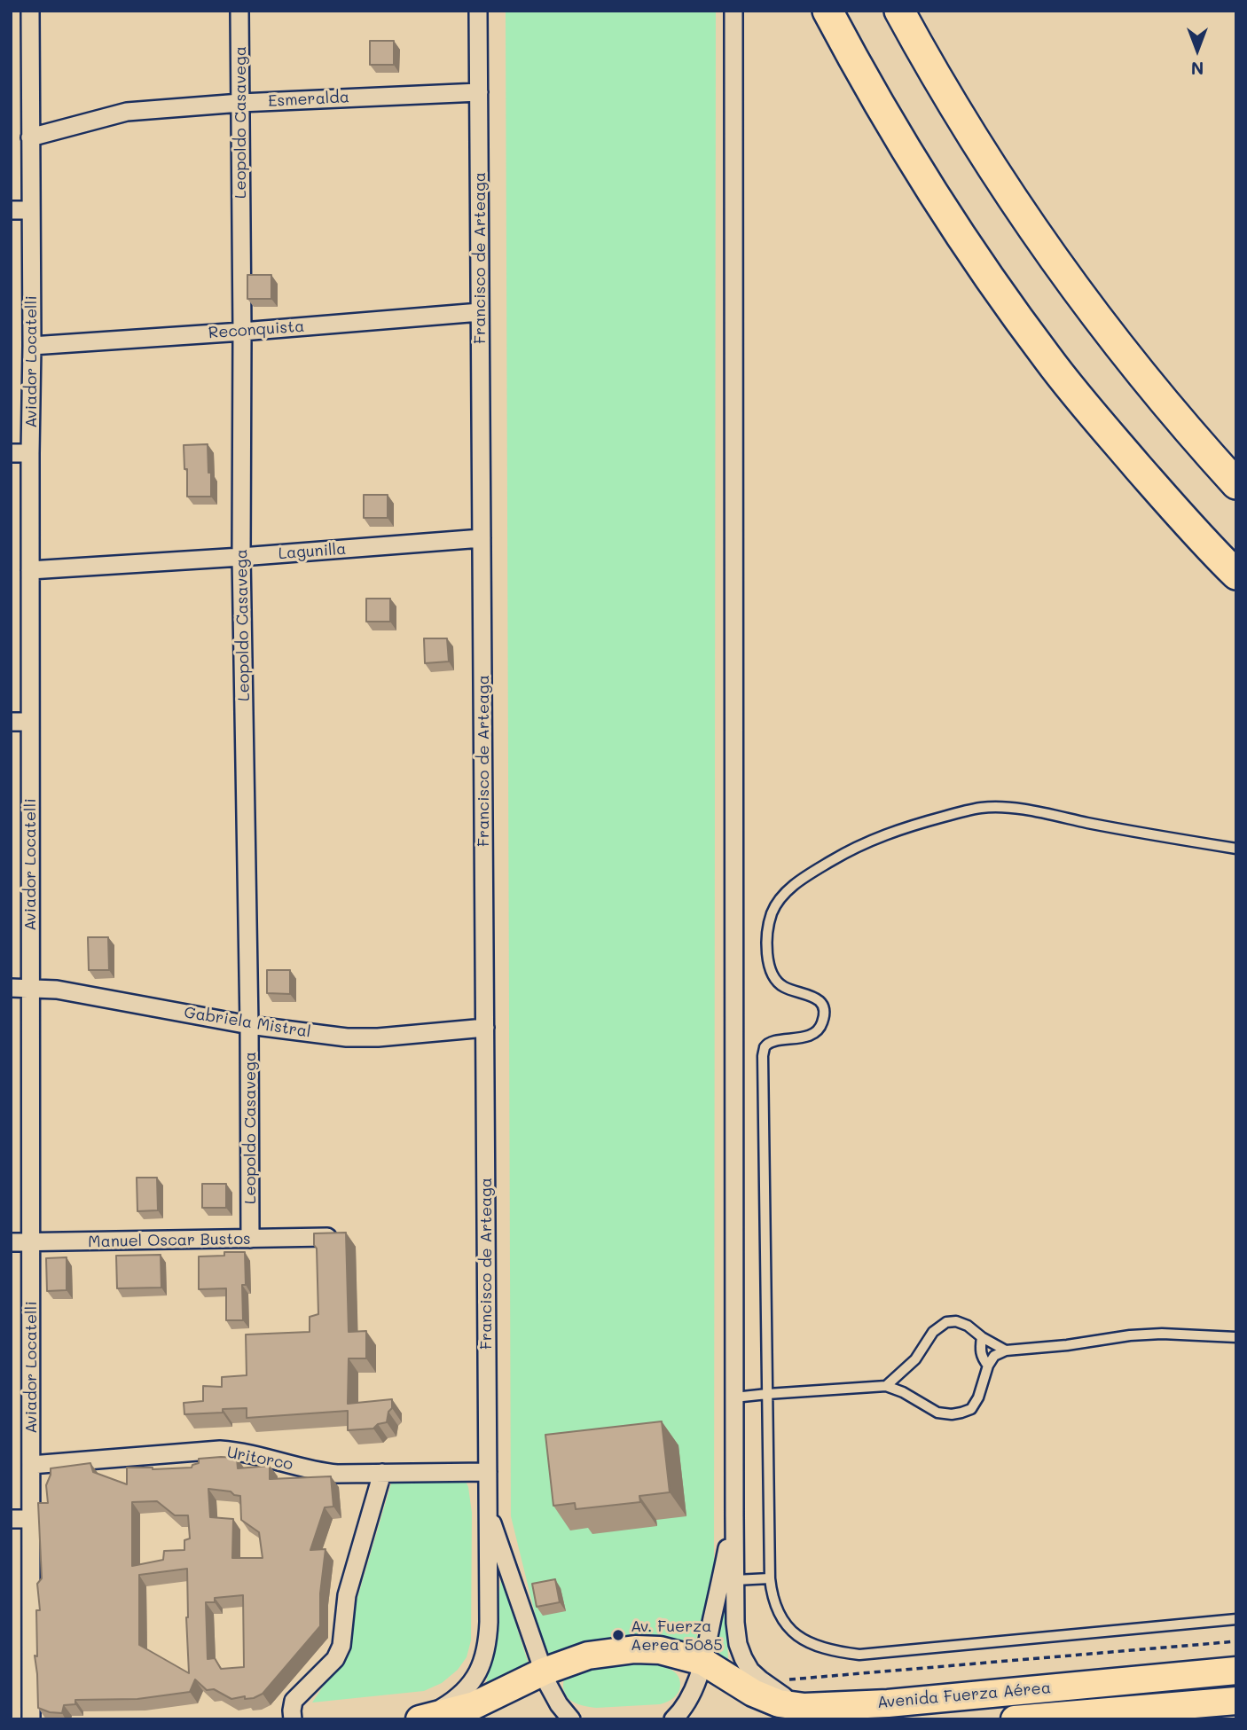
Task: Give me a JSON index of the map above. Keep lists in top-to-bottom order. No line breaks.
{"streets":{"main road":["Avenida Fuerza Aérea"],"street":["Esmeralda","Leopoldo Casavega","Francisco de Arteaga","Reconquista","Aviador Locatelli","Lagunilla","Gabriela Mistral","Manuel Oscar Bustos","Uritorco"]},"crossings":[["Esmeralda","Leopoldo Casavega"],["Esmeralda","Francisco de Arteaga"],["Esmeralda","Aviador Locatelli"],["Leopoldo Casavega","Reconquista"],["Leopoldo Casavega","Lagunilla"],["Leopoldo Casavega","Gabriela Mistral"],["Leopoldo Casavega","Manuel Oscar Bustos"],["Francisco de Arteaga","Reconquista"],["Francisco de Arteaga","Lagunilla"],["Francisco de Arteaga","Gabriela Mistral"],["Francisco de Arteaga","Uritorco"],["Francisco de Arteaga","Avenida Fuerza Aérea"],["Reconquista","Aviador Locatelli"],["Aviador Locatelli","Lagunilla"],["Aviador Locatelli","Gabriela Mistral"],["Aviador Locatelli","Manuel Oscar Bustos"],["Aviador Locatelli","Uritorco"]],"places":["Av. Fuerza Aerea 5085"],"north":"bottom"}
